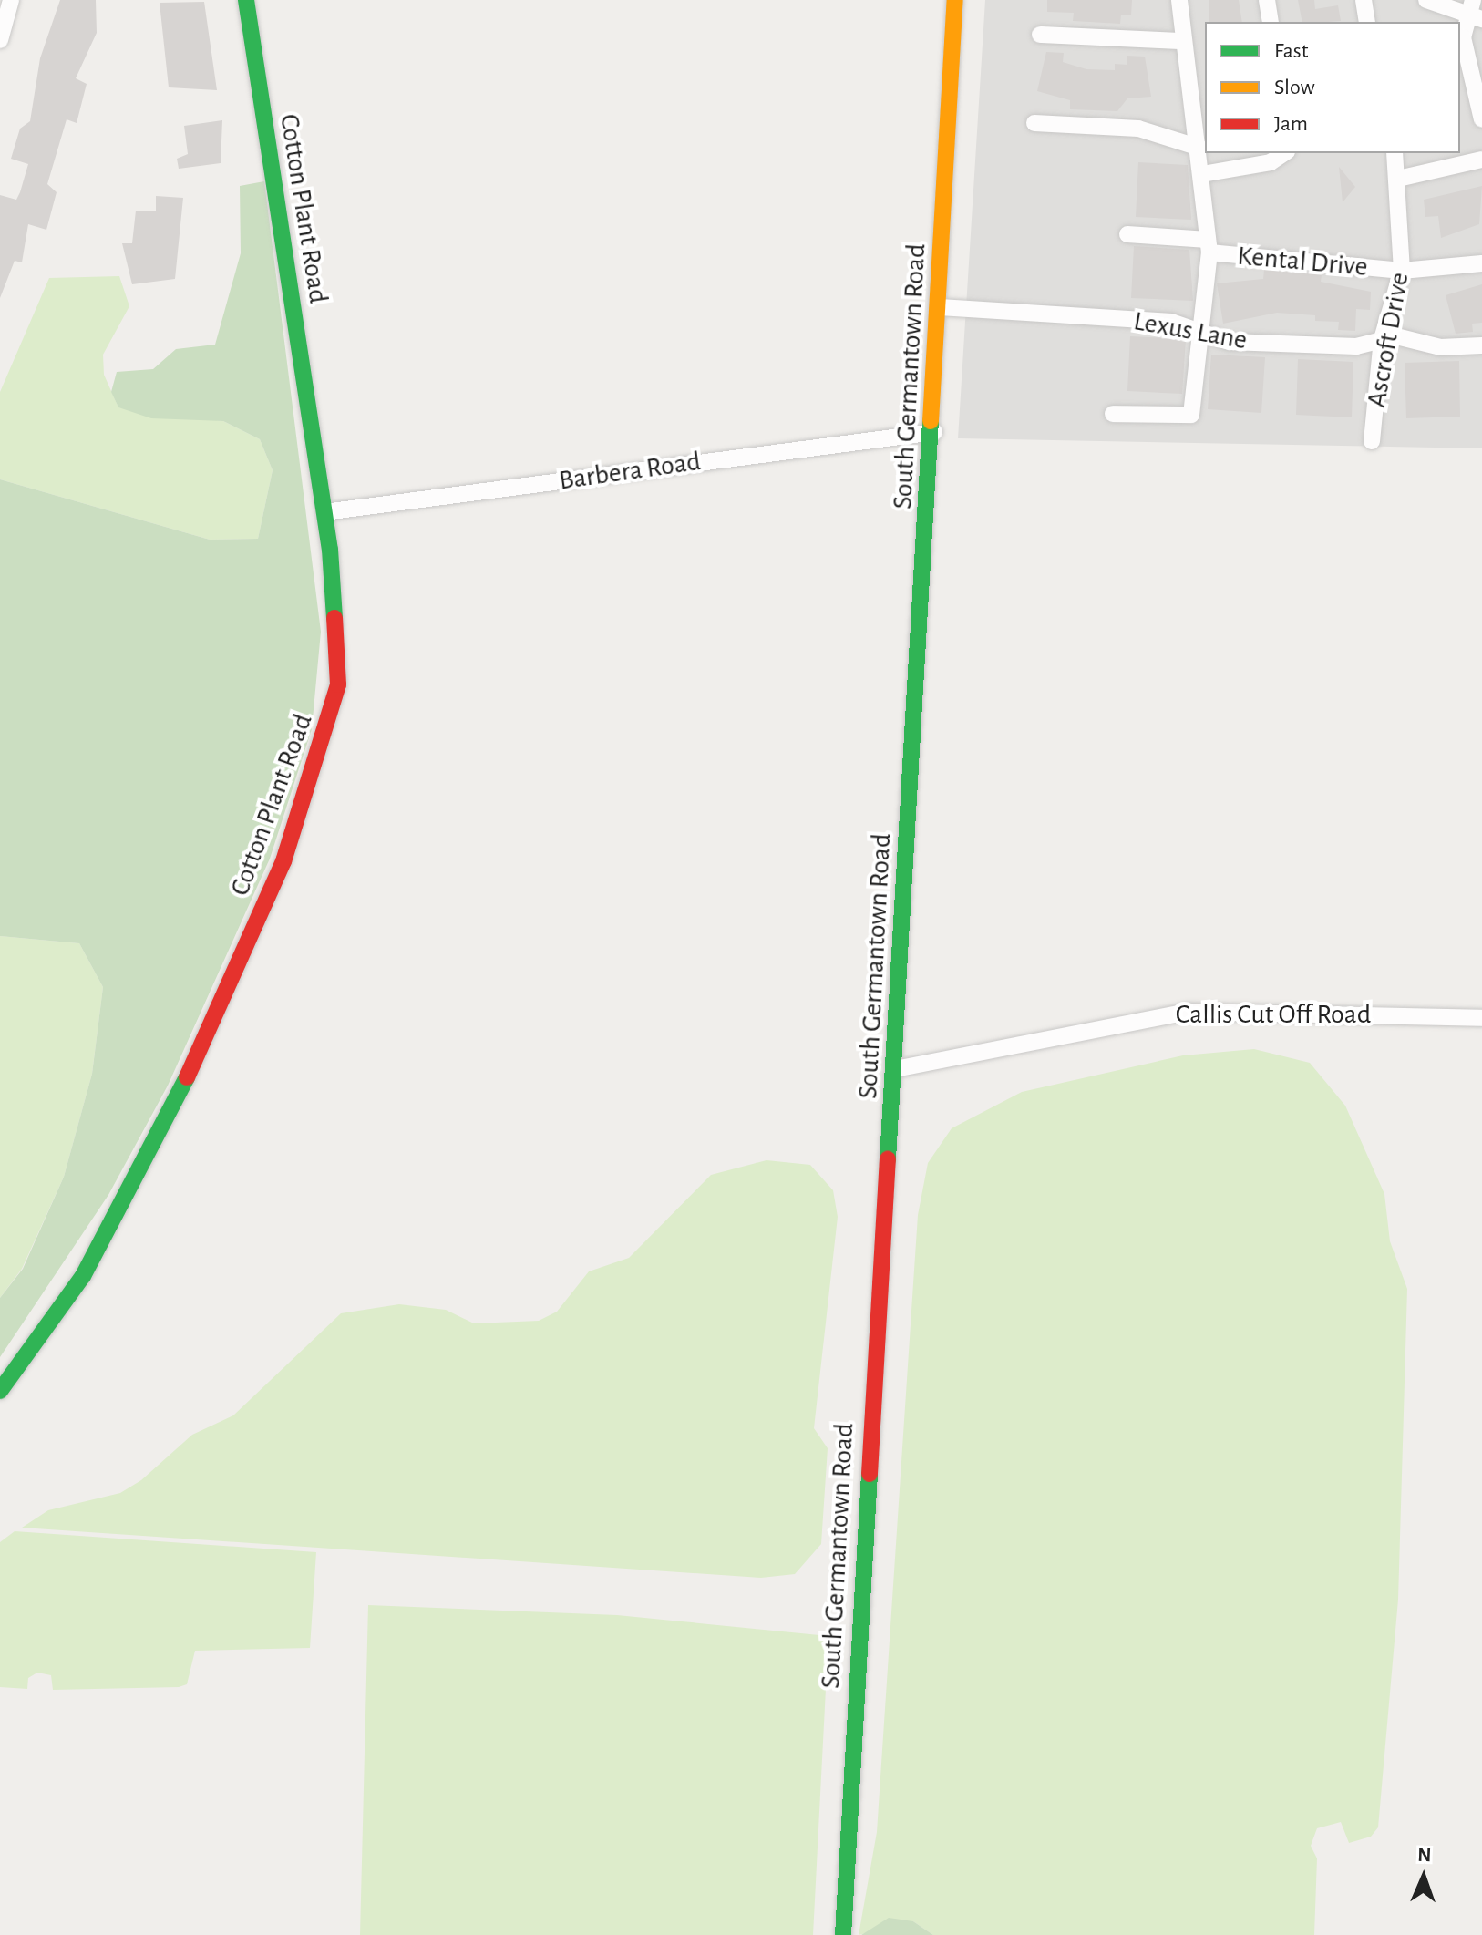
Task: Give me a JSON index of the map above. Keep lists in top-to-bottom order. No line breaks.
{"streets":{"main road":["Cotton Plant Road","South Germantown Road"],"street":["Kental Drive","Lexus Lane","Ascroft Drive","Barbera Road","Callis Cut Off Road"]},"crossings":[["Cotton Plant Road","Barbera Road"],["Kental Drive","Ascroft Drive"],["Lexus Lane","Ascroft Drive"],["Lexus Lane","South Germantown Road"],["South Germantown Road","Barbera Road"],["South Germantown Road","Callis Cut Off Road"]],"legend":["Fast","Slow","Jam"],"north":"top"}
